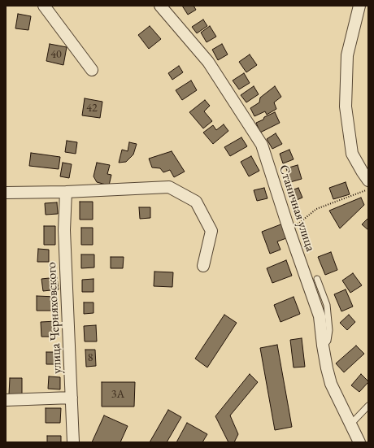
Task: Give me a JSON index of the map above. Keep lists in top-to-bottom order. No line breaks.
{"streets":{"street":["Станичная улица","улица Черняховского"]},"house_numbers":["40","42","8","3А"]}
